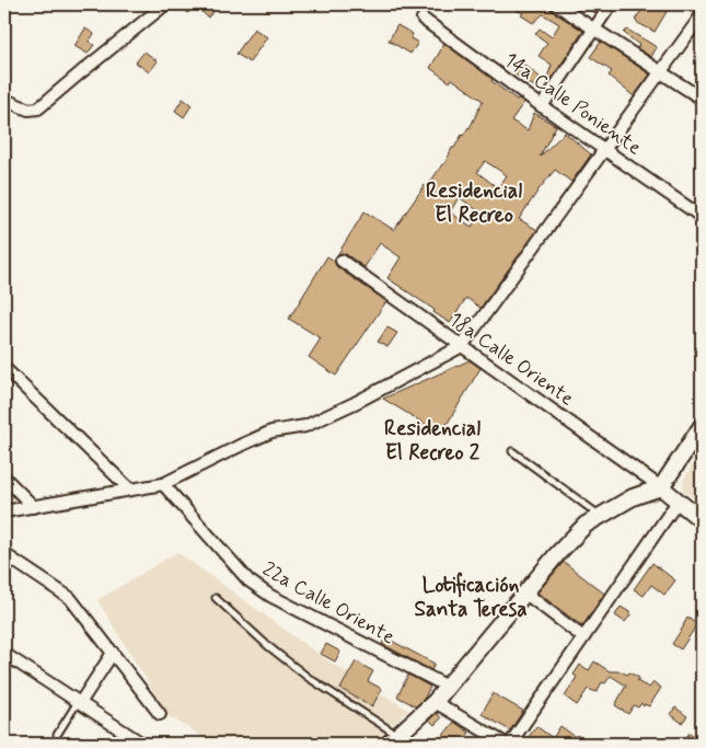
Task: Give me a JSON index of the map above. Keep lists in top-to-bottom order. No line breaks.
{"streets":{"street":["14a Calle Poniente","18a Calle Oriente","22a Calle Oriente"]},"districts":["Residencial El Recreo","Residencial El Recreo 2","Lotificación Santa Teresa"]}
